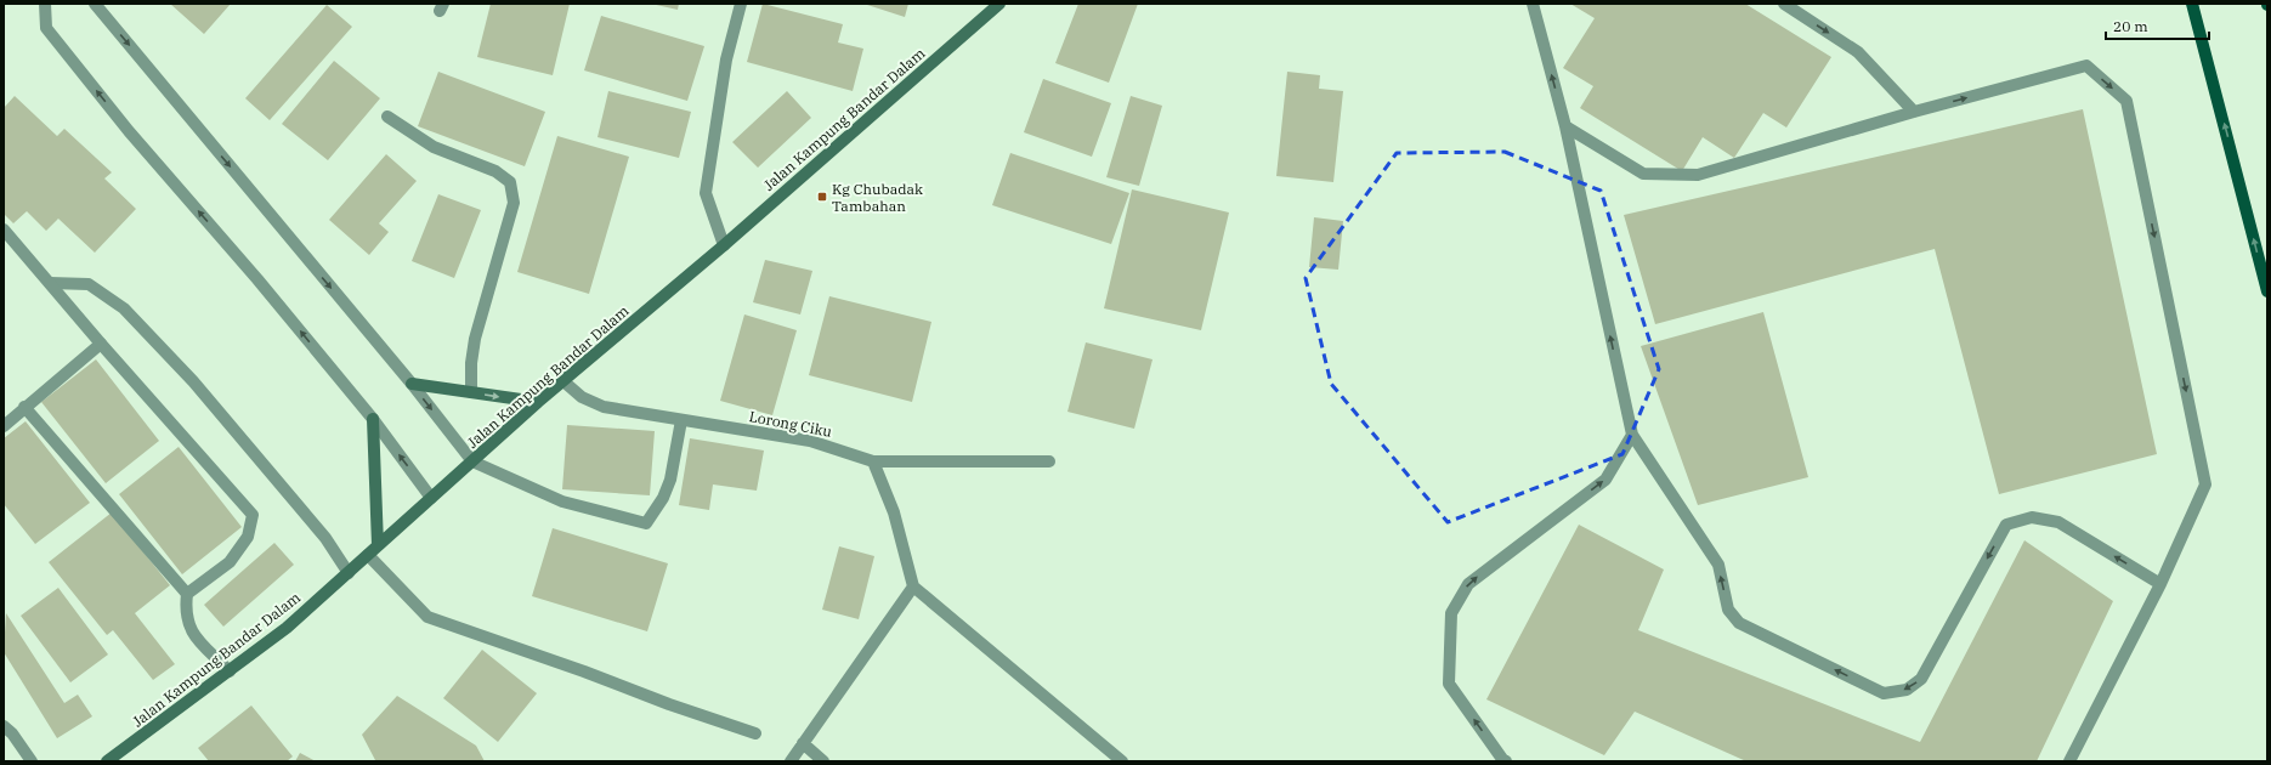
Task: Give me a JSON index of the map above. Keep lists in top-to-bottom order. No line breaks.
{"streets":{"street":["Jalan Kampung Bandar Dalam","Lorong Ciku"]},"crossings":[["Jalan Kampung Bandar Dalam","Lorong Ciku"]],"places":{"transit":["Kg Chubadak Tambahan"]},"scale_bar":"20 m"}
